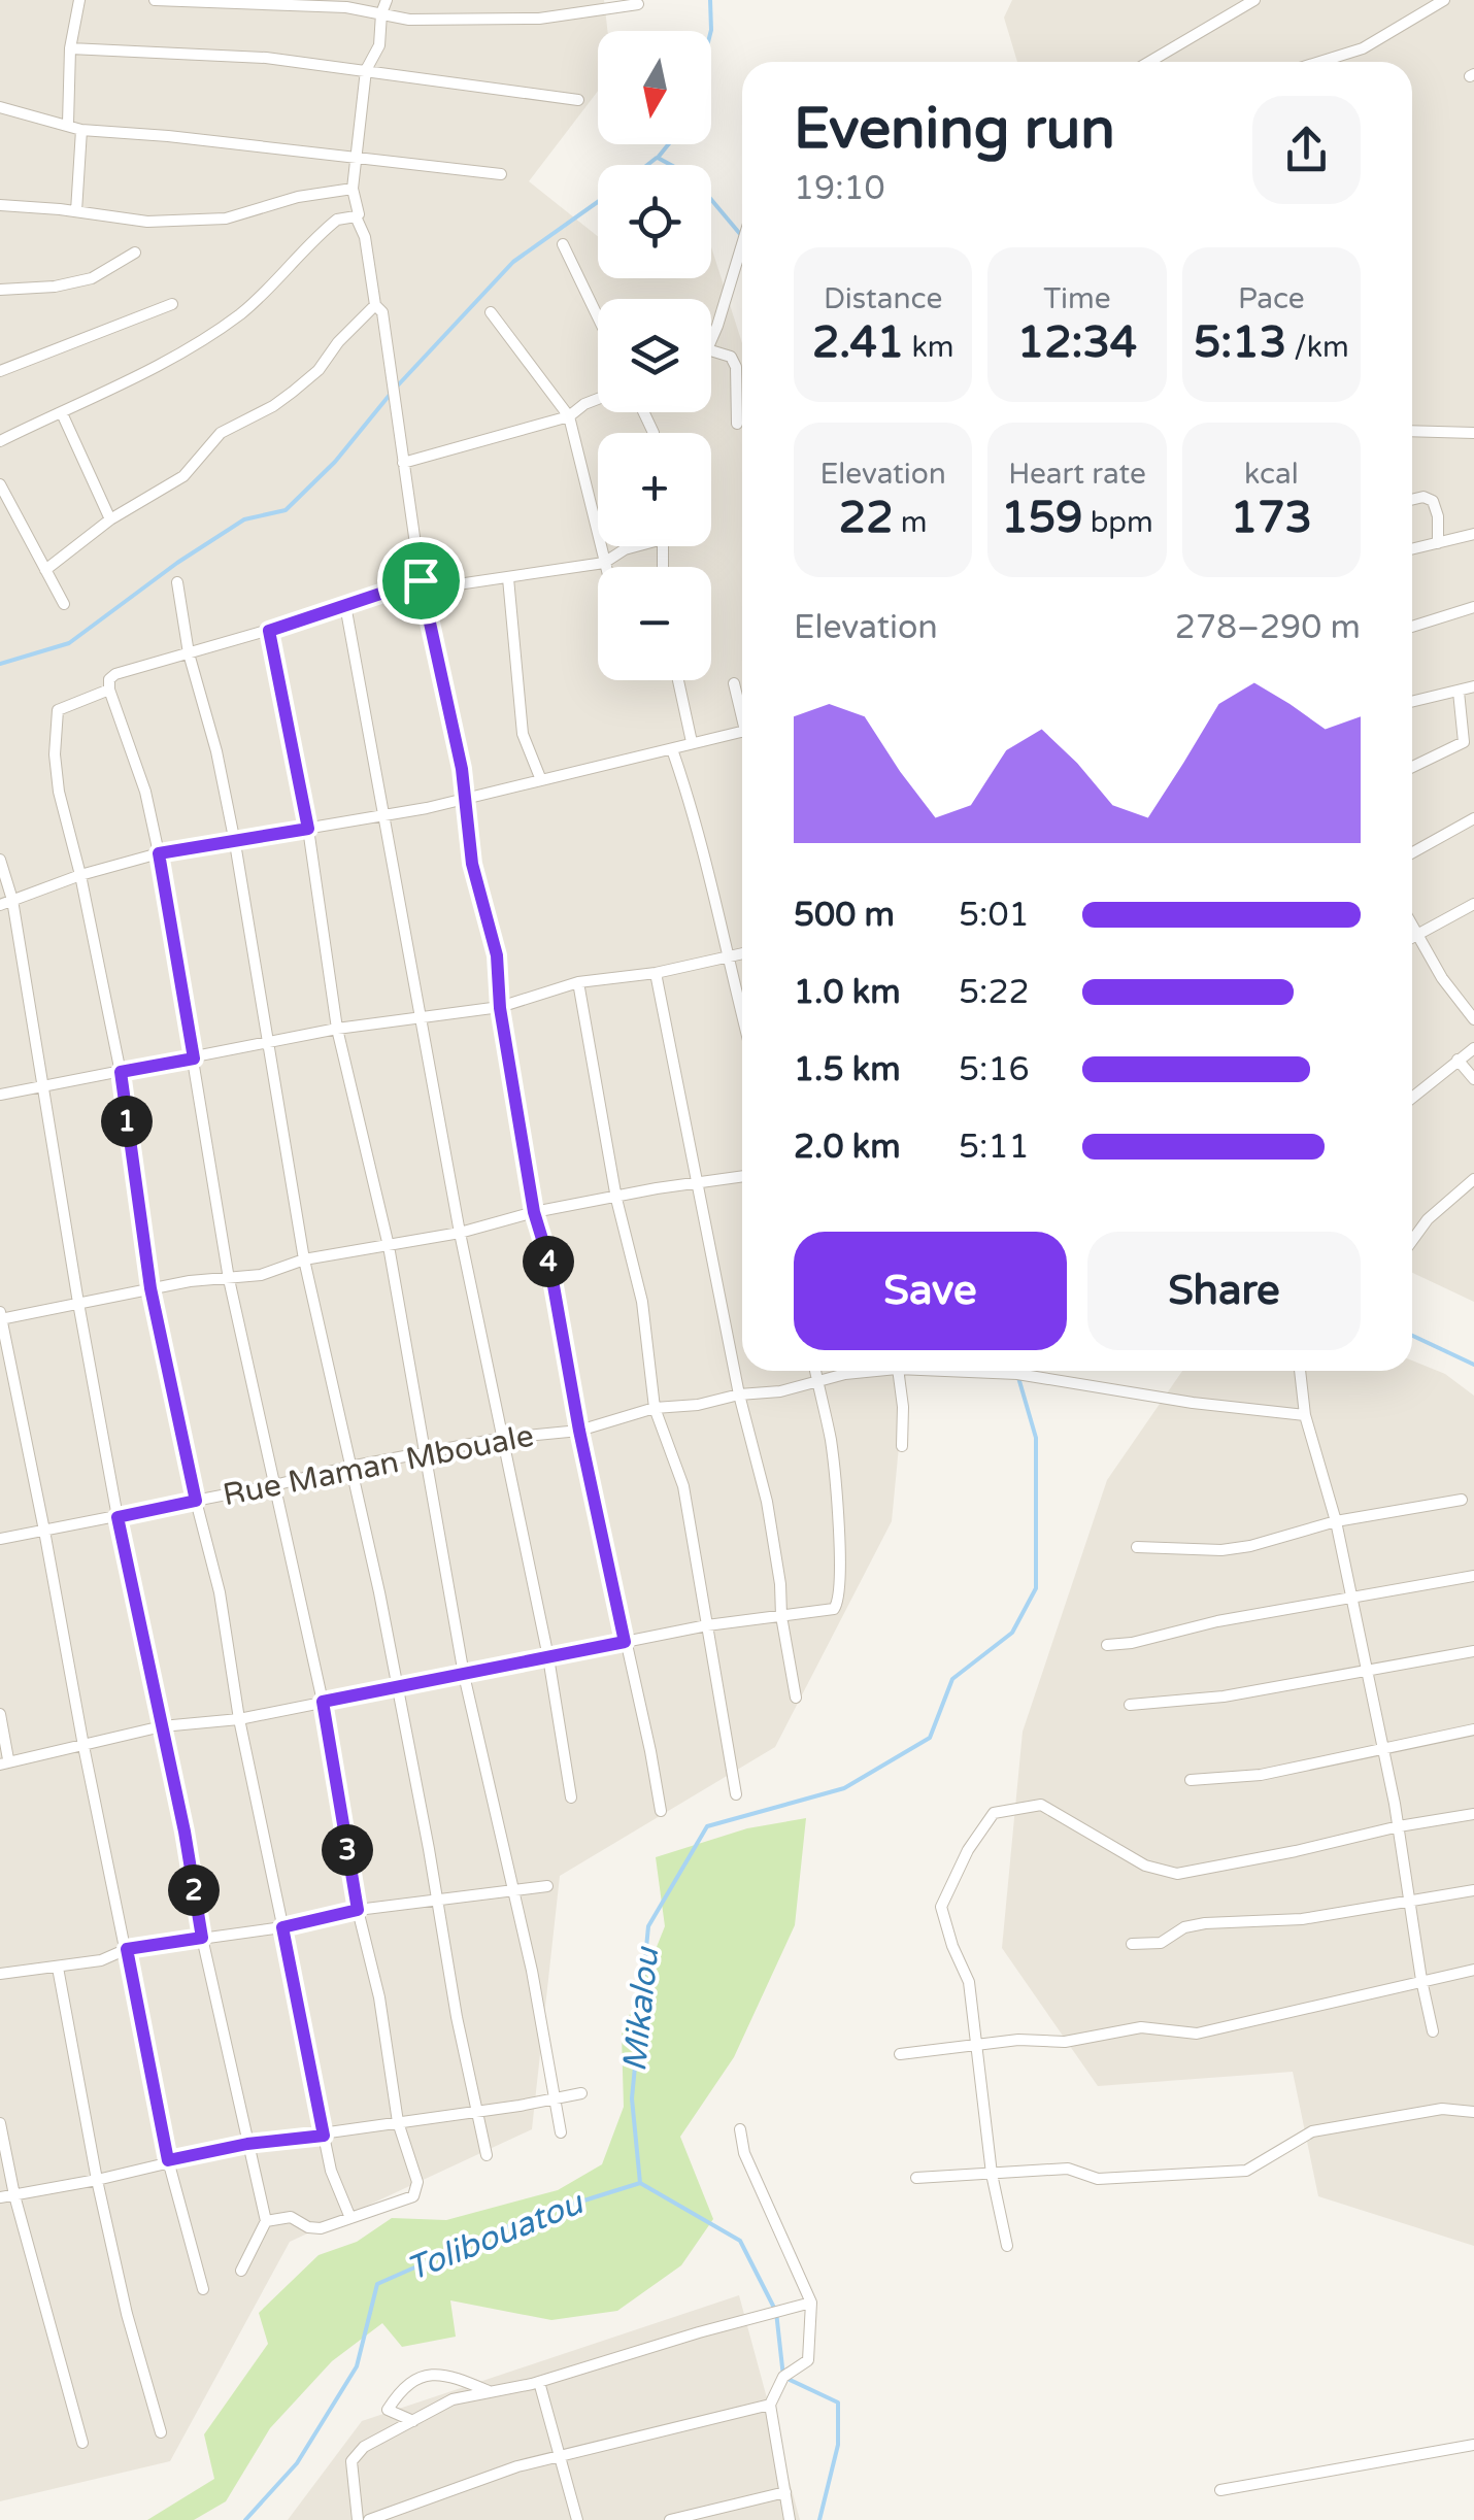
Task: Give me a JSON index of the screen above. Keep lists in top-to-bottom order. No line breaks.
{"streets":{"street":["Rue Maman Mbouale"]},"water":["Mikalou","Tolibouatou"],"north":"bottom","page":{"map_buttons":["+","−"],"heading":["Evening run","19:10"],"stats":[["Distance","2.41 km"],["Time","12:34"],["Pace","5:13 /km"],["Elevation","22 m"],["Heart rate","159 bpm"],["kcal","173"]],"chart":["Elevation","278–290 m"],"list":[{"name":"500 m","note":"5:01"},{"name":"1.0 km","note":"5:22"},{"name":"1.5 km","note":"5:16"},{"name":"2.0 km","note":"5:11"}],"pins":["1","4","3","2"],"buttons":["Save","Share"]}}
